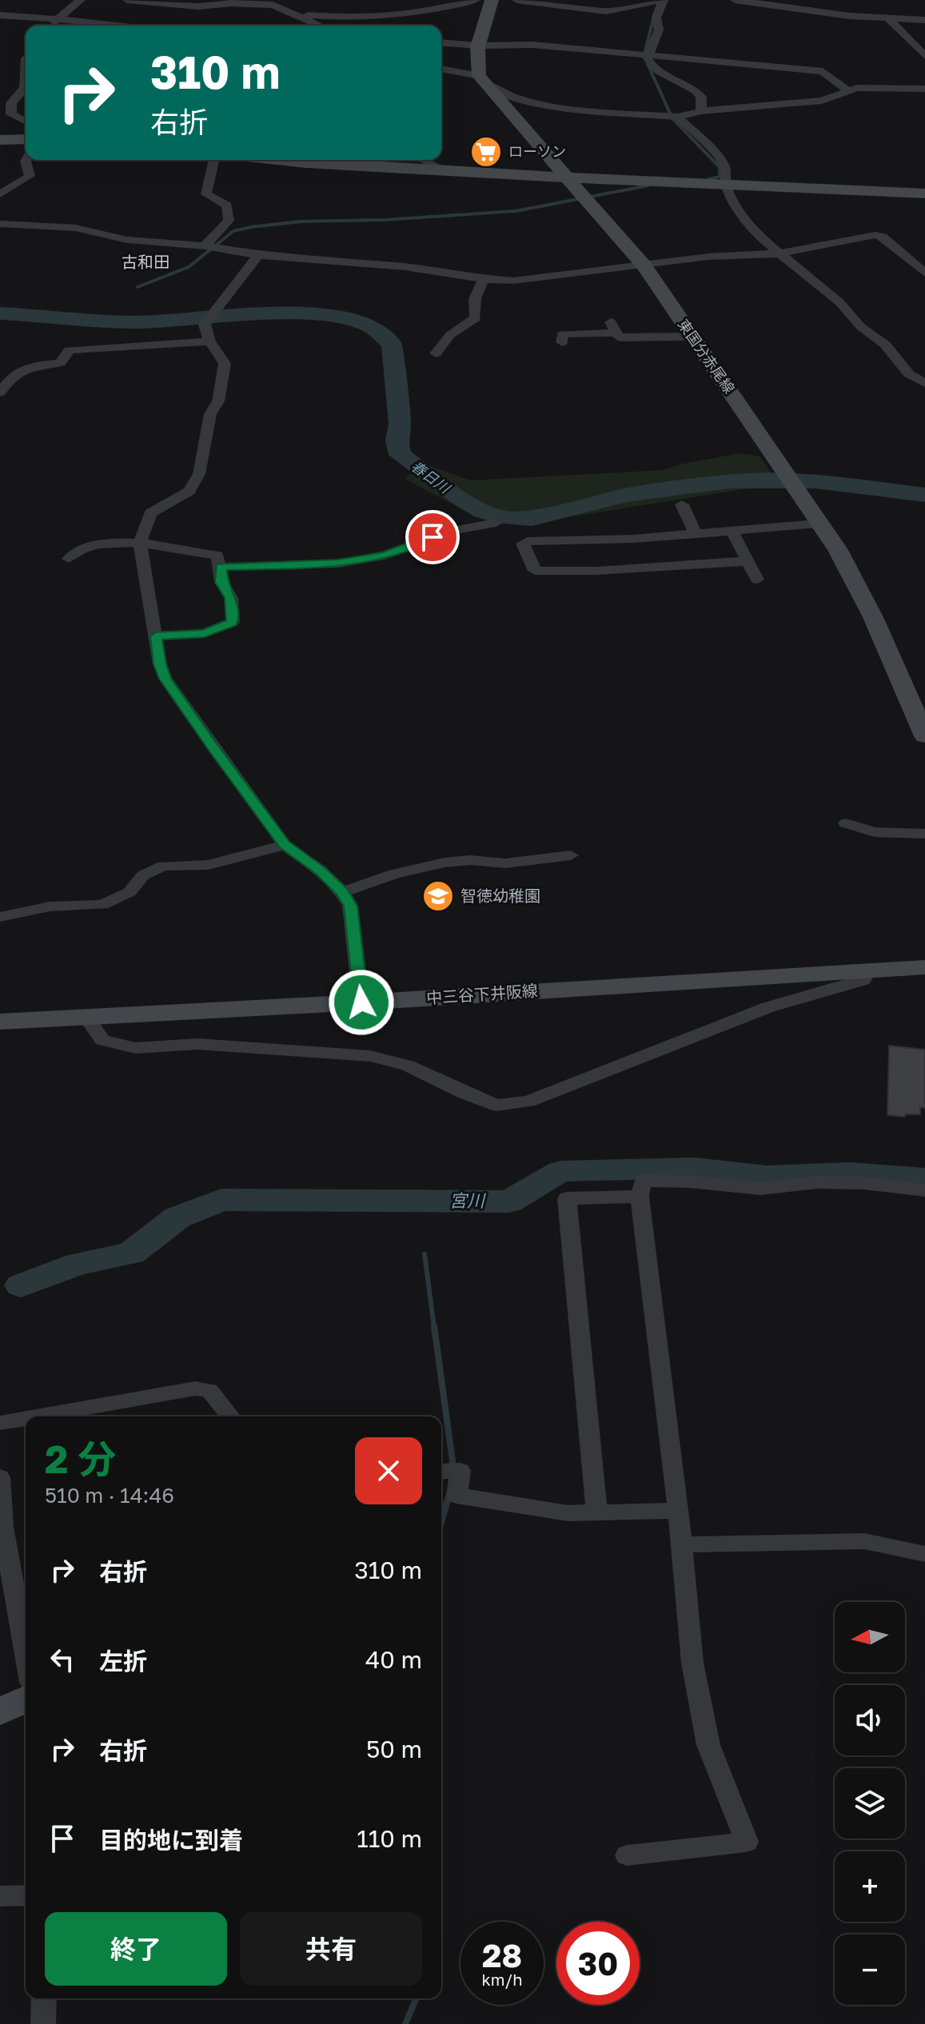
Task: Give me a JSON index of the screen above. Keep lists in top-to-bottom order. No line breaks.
{"streets":{"street":["東国分赤尾線","中三谷下井阪線"]},"districts":["古和田"],"water":["春日川","宮川"],"places":{"supermarket":["ローソン"],"school or university":["智徳幼稚園"]},"north":"left","page":{"turn":["310 m","右折"],"heading":["2 分","510 m · 14:46"],"list":[{"name":"右折","value":"310 m"},{"name":"左折","value":"40 m"},{"name":"右折","value":"50 m"},{"name":"目的地に到着","value":"110 m"}],"map_buttons":["+","−"],"buttons":["終了","共有"],"speed":"28 km/h","limit":"30"}}
